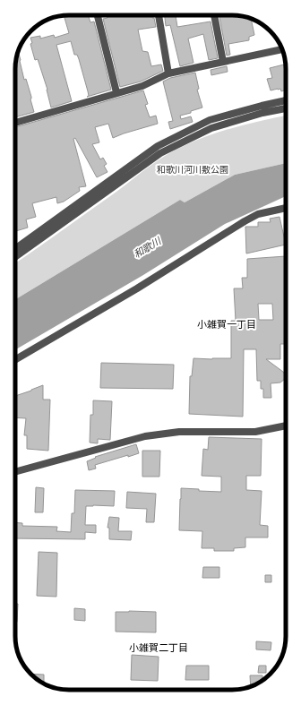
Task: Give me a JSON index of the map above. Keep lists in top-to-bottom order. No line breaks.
{"districts":["小雑賀一丁目","小雑賀二丁目"],"water":["和歌川"],"parks":["和歌川河川敷公園"]}
